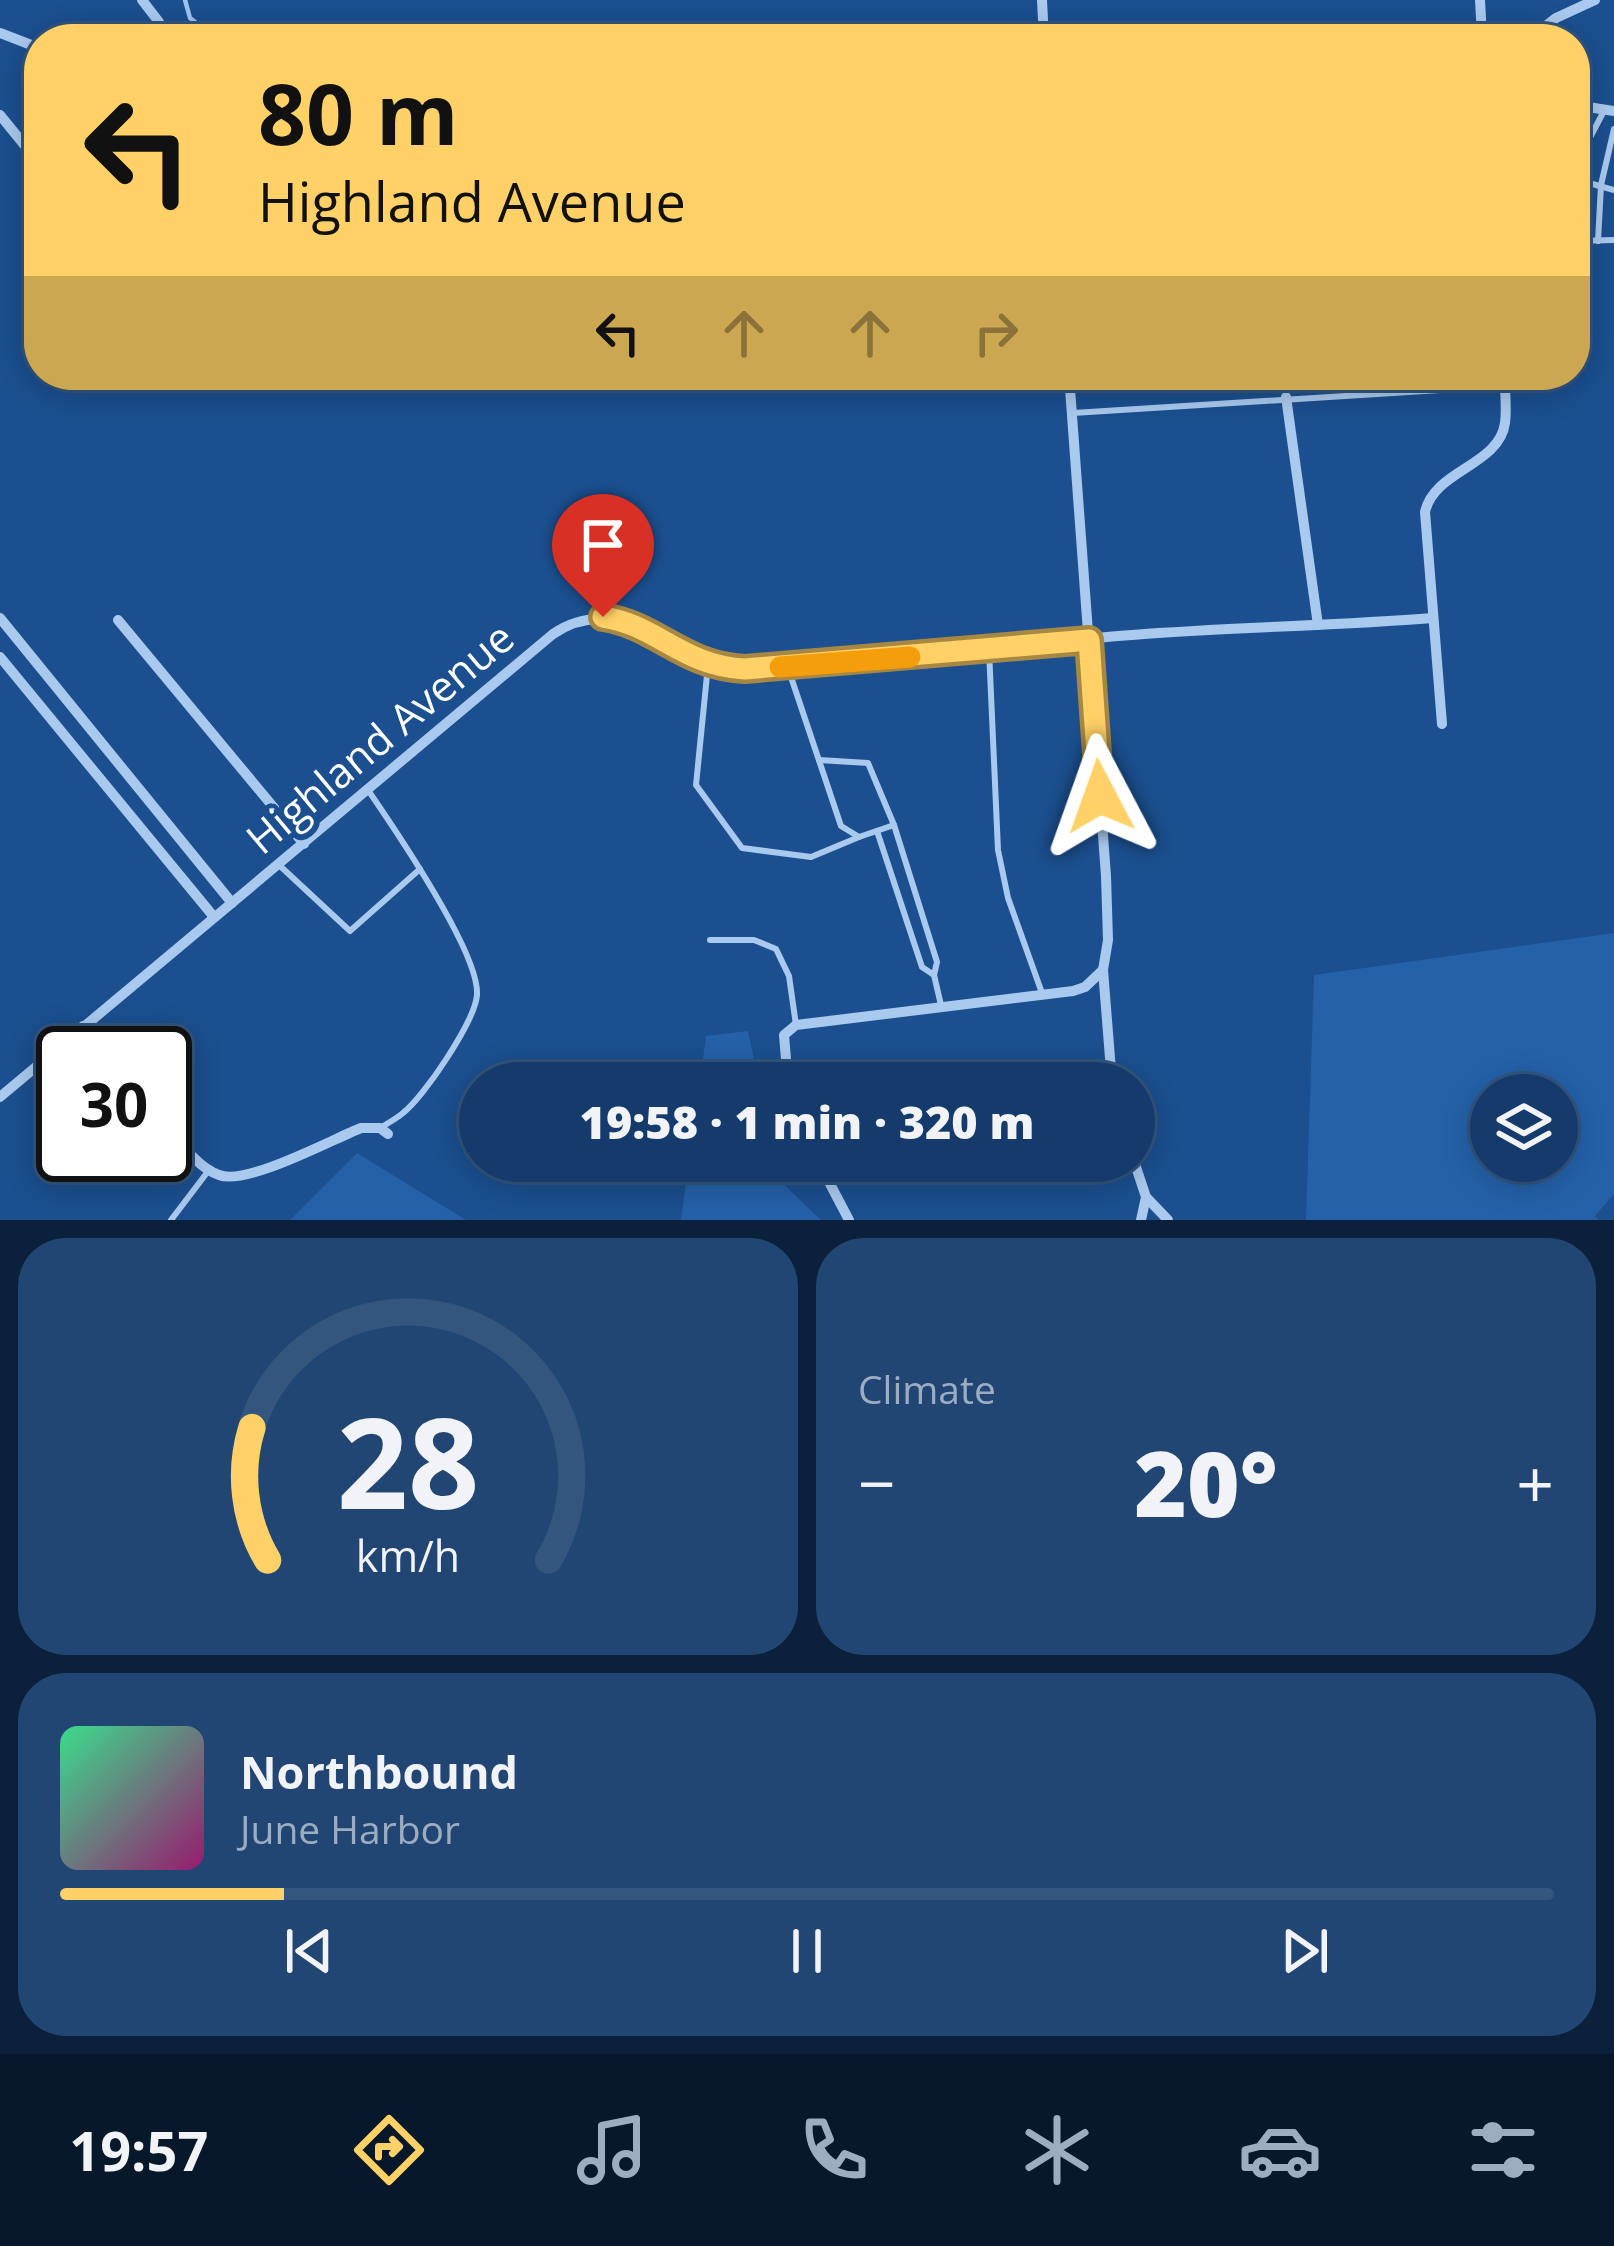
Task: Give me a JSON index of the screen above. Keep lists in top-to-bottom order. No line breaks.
{"streets":{"street":["Highland Avenue"]},"page":{"turn":["80 m","Highland Avenue"],"limit":"30","trip":"19:58 · 1 min · 320 m","tile":"Climate","heat":["−","20°","+"],"song":["Northbound","June Harbor"],"tabs":"19:57","gauge":["28","km/h"]}}
